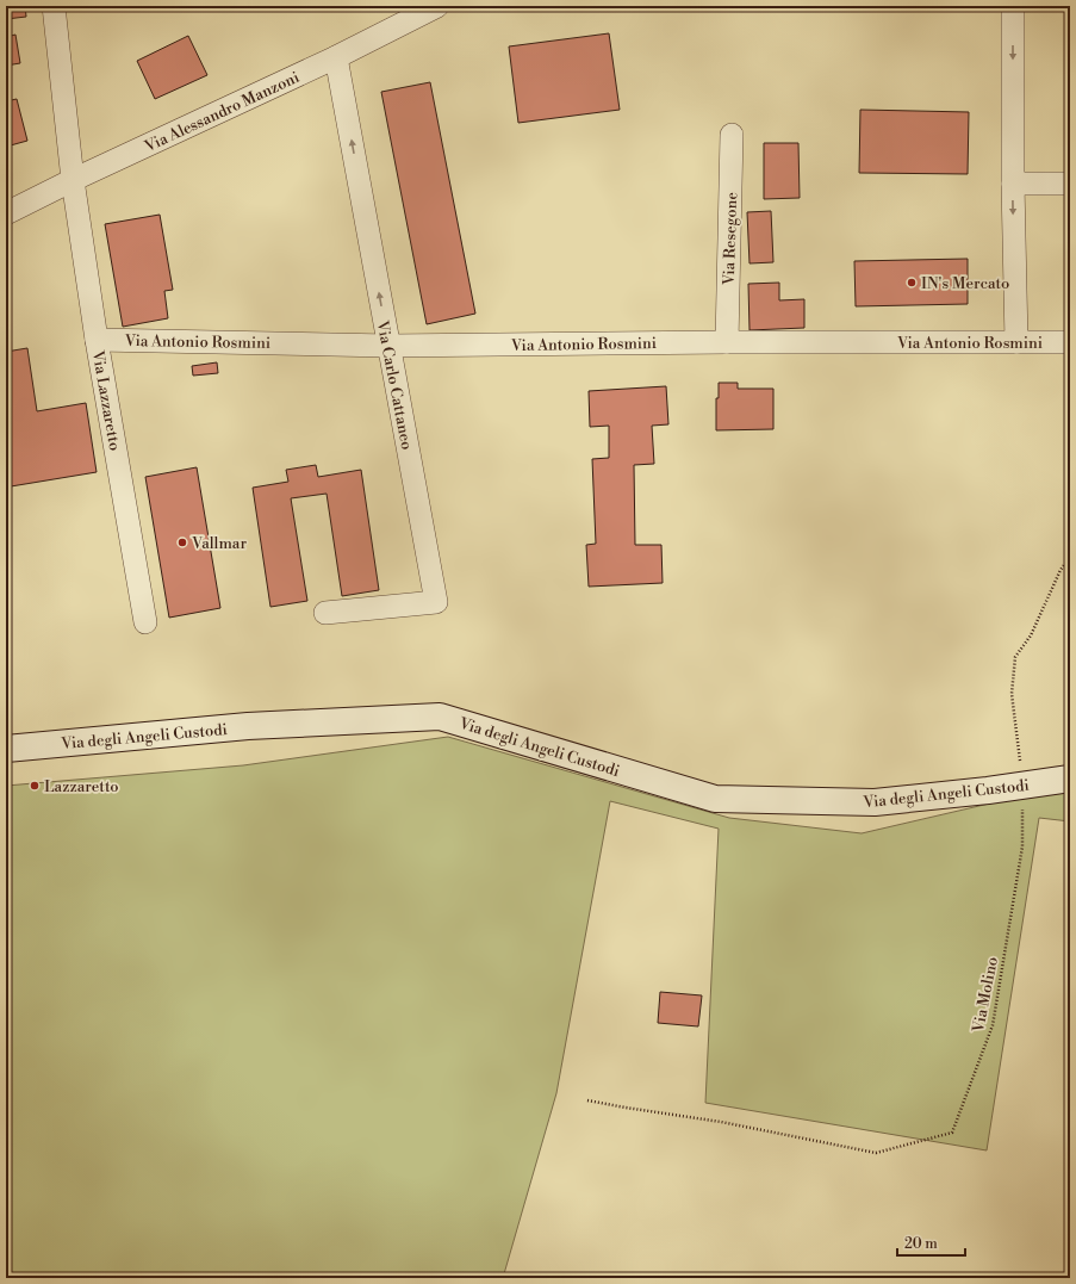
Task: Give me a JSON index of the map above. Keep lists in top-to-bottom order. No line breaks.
{"streets":{"street":["Via Alessandro Manzoni","Via Resegone","Via Antonio Rosmini","Via Carlo Cattaneo","Via Lazzaretto","Via degli Angeli Custodi"],"path":["Via Molino"]},"crossings":[["Via Alessandro Manzoni","Via Carlo Cattaneo"],["Via Alessandro Manzoni","Via Lazzaretto"],["Via Resegone","Via Antonio Rosmini"],["Via Antonio Rosmini","Via Carlo Cattaneo"],["Via Antonio Rosmini","Via Lazzaretto"],["Via degli Angeli Custodi","Via Molino"]],"one_way":["Via Carlo Cattaneo"],"places":["IN's Mercato","Vallmar","Lazzaretto"],"scale_bar":"20 m"}
